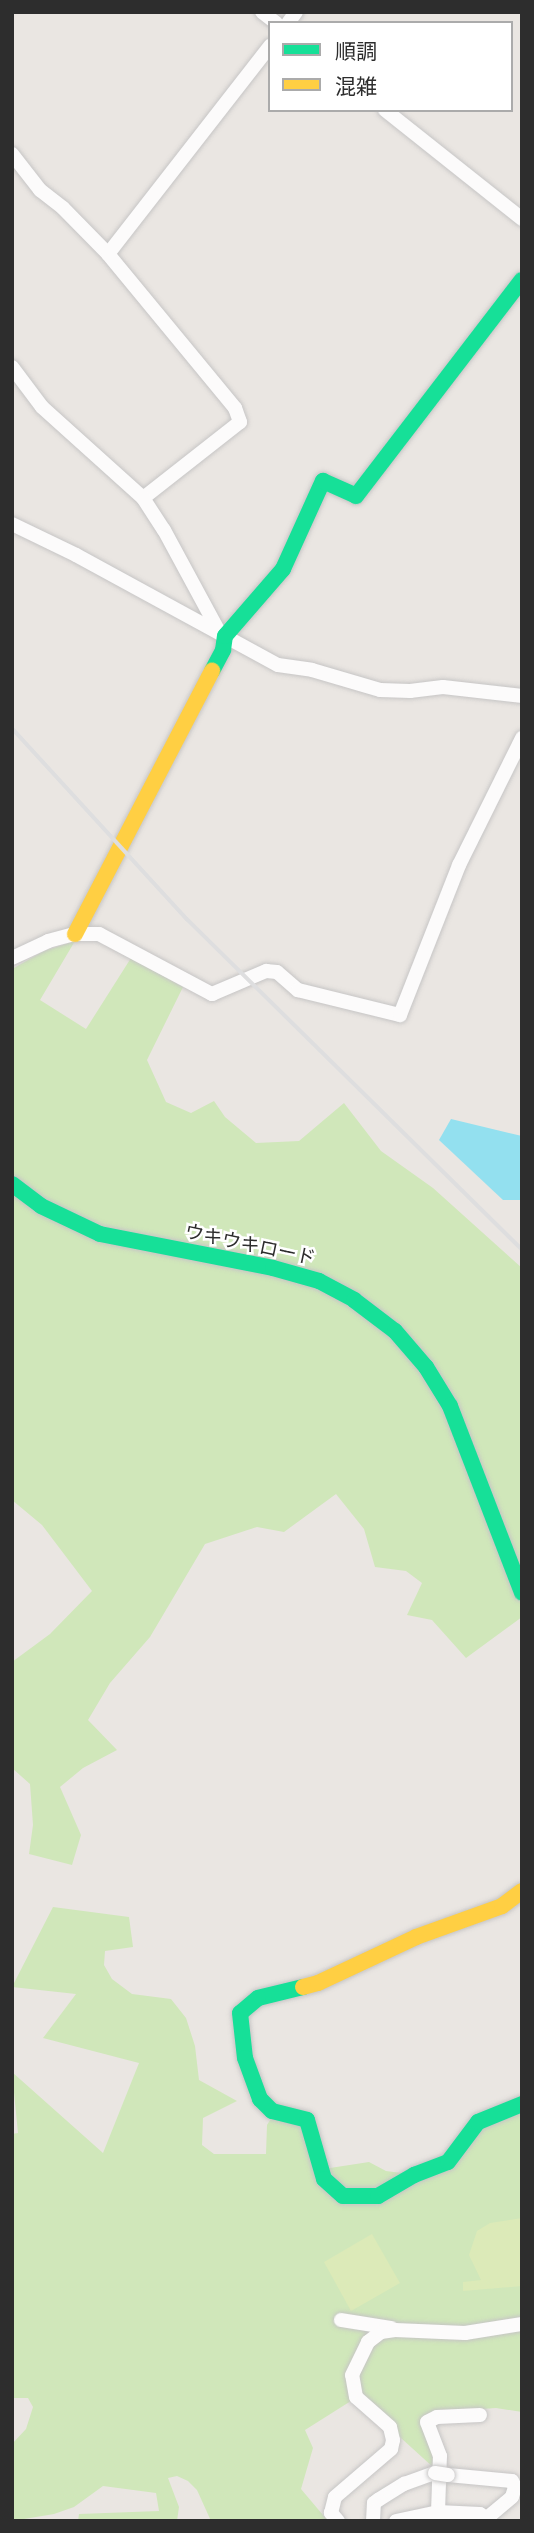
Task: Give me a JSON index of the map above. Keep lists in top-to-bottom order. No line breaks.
{"streets":{"street":["ウキウキロード"]},"legend":["順調","混雑"]}
